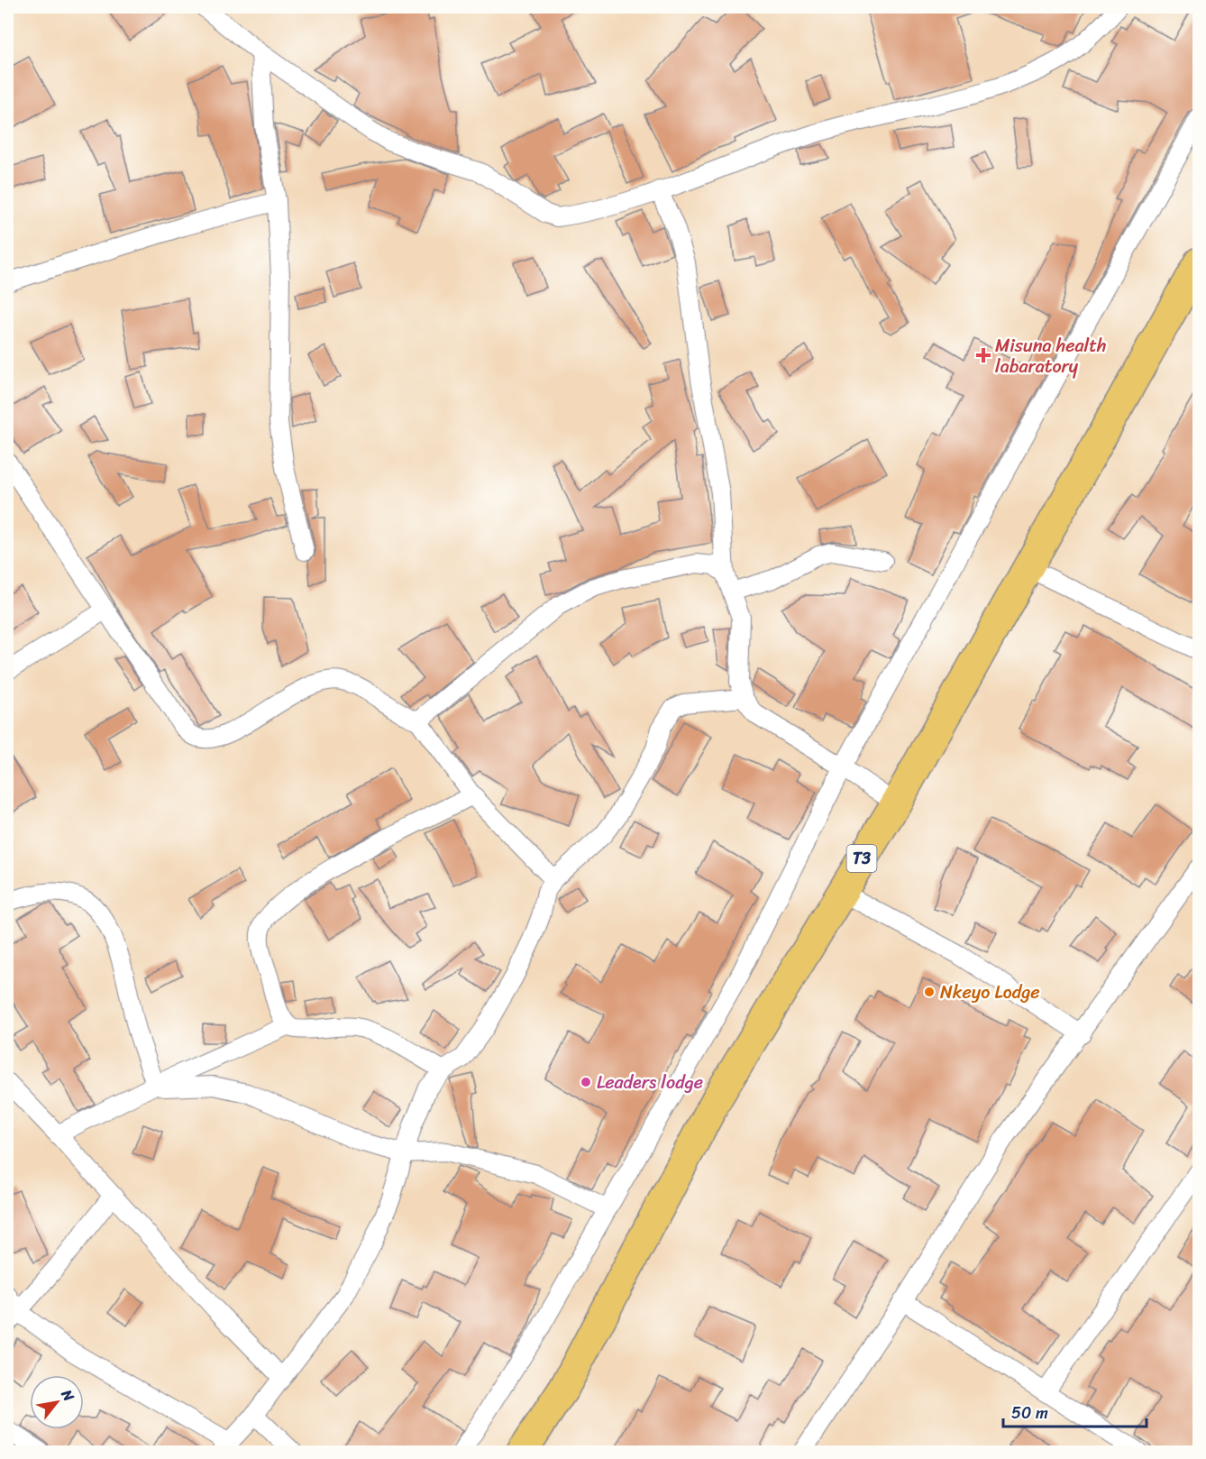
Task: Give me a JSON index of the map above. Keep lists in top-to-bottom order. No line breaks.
{"streets":{"highway":["T3"]},"places":{"health":["Misuna health labaratory"],"other":["Nkeyo Lodge","Leaders lodge"]},"scale_bar":"50 m","north":"top right"}
